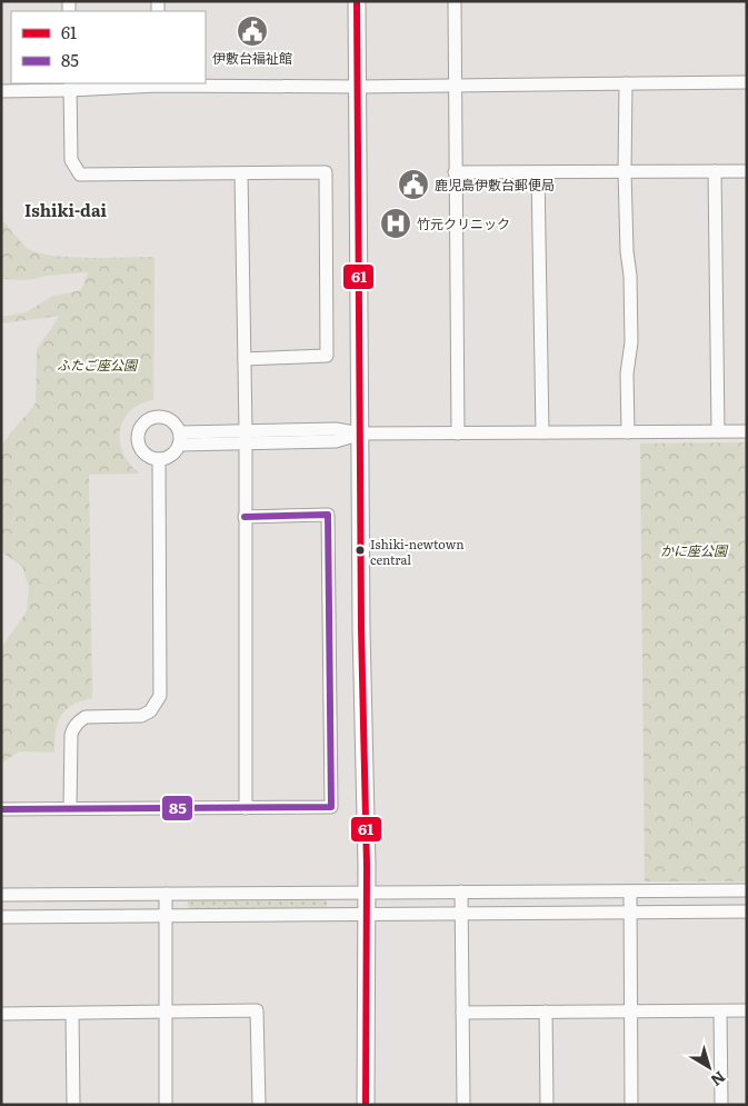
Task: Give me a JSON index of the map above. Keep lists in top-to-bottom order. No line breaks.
{"districts":["Ishiki-dai"],"parks":["ふたご座公園","かに座公園"],"places":{"public building":["伊敷台福祉館","鹿児島伊敷台郵便局"],"hospital":["竹元クリニック"],"other":["Ishiki-newtown central"]},"lines":["transit line 61","transit line 85"],"legend":["61","85"],"north":"bottom right"}
